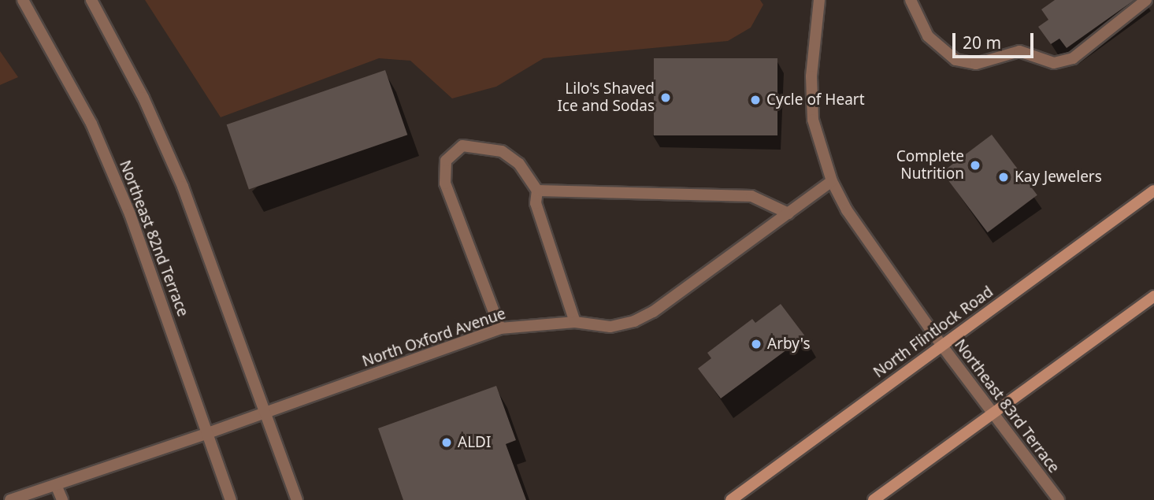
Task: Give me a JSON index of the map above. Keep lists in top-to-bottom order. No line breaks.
{"streets":{"main road":["North Flintlock Road"],"street":["Northeast 82nd Terrace","North Oxford Avenue","Northeast 83rd Terrace"]},"crossings":[["Northeast 82nd Terrace","North Oxford Avenue"],["North Flintlock Road","Northeast 83rd Terrace"],["North Oxford Avenue","Northeast 83rd Terrace"]],"places":["Lilo's Shaved Ice and Sodas","Cycle of Heart","Complete Nutrition","Kay Jewelers","Arby's","ALDI"],"scale_bar":"20 m"}
